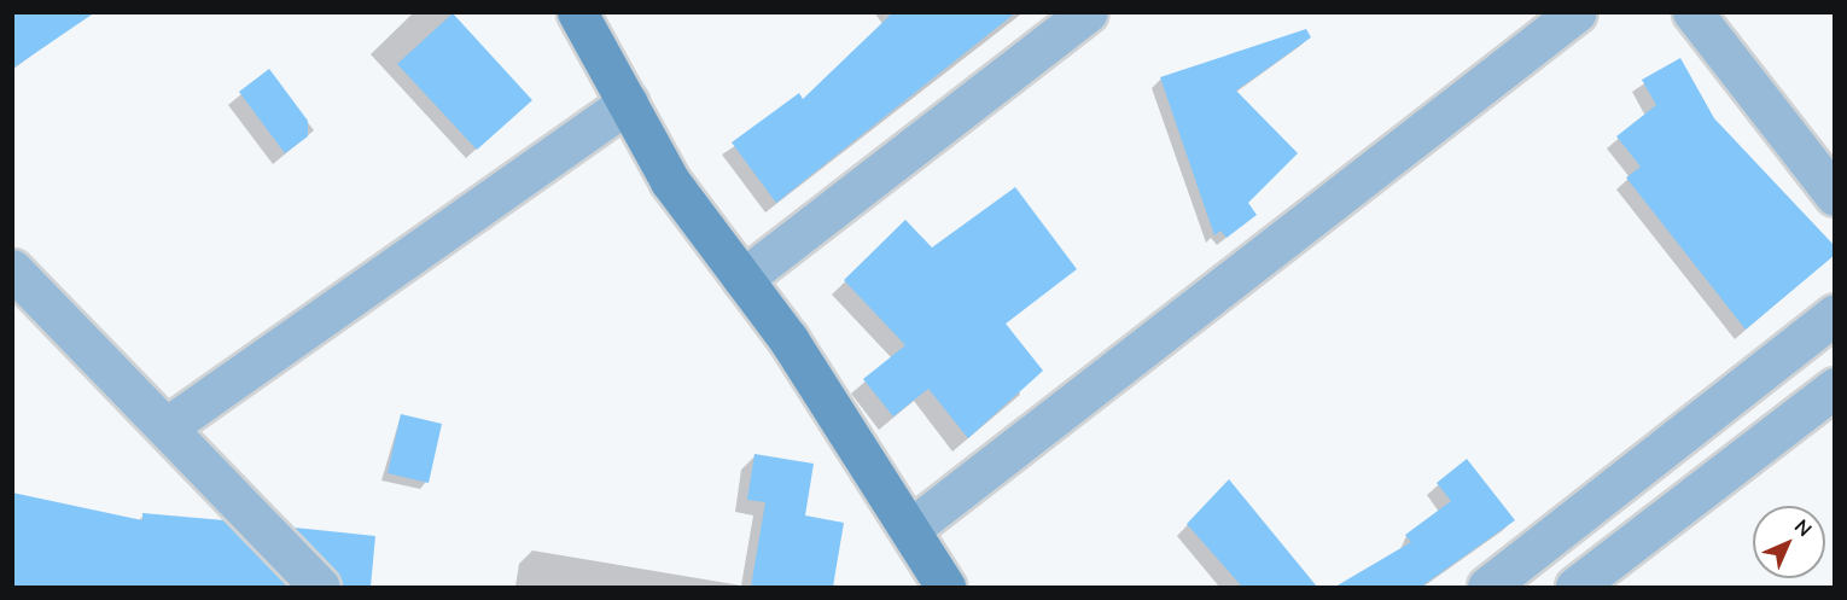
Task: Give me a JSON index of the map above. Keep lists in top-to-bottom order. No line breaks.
{"north":"top right"}
